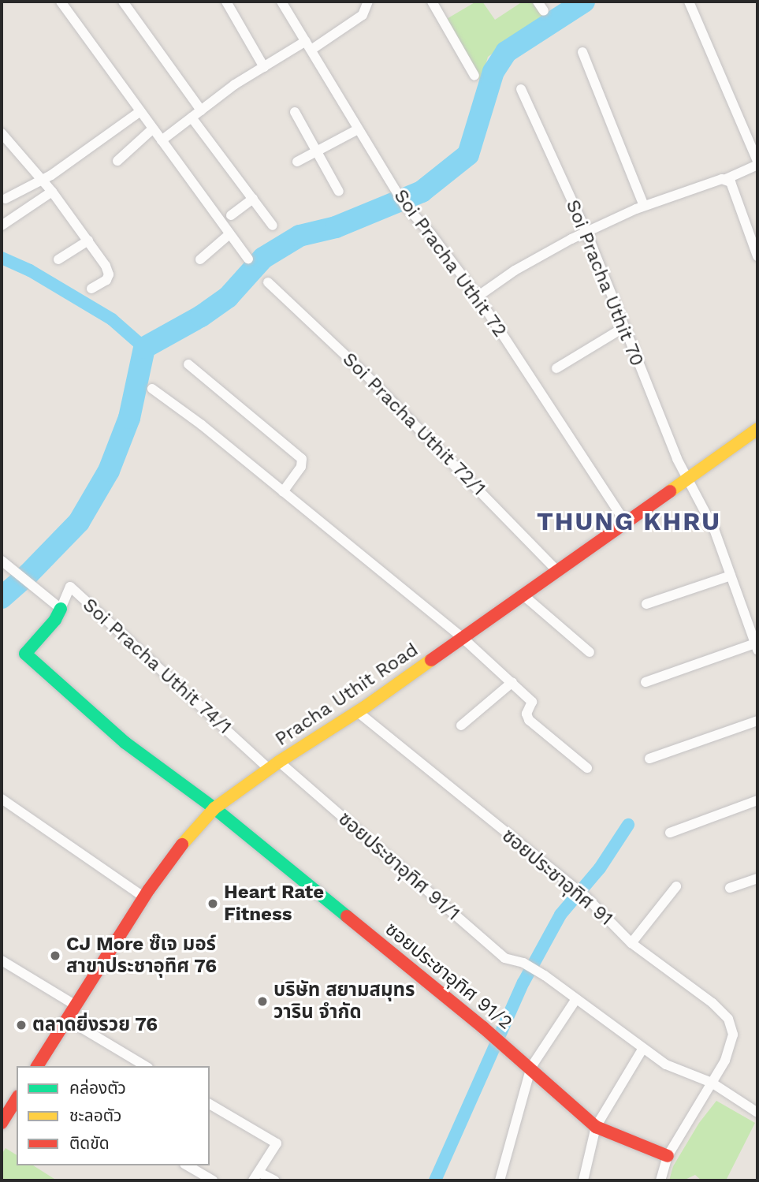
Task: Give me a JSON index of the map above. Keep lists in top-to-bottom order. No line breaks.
{"streets":{"main road":["Pracha Uthit Road","ซอยประชาอุทิศ 91/2"],"street":["Soi Pracha Uthit 72","Soi Pracha Uthit 70","Soi Pracha Uthit 72/1","Soi Pracha Uthit 74/1","ซอยประชาอุทิศ 91/1","ซอยประชาอุทิศ 91"]},"crossings":[["Soi Pracha Uthit 72","Pracha Uthit Road"],["Soi Pracha Uthit 70","Pracha Uthit Road"],["Soi Pracha Uthit 72/1","Pracha Uthit Road"],["Soi Pracha Uthit 74/1","Pracha Uthit Road"],["Soi Pracha Uthit 74/1","ซอยประชาอุทิศ 91/1"],["Soi Pracha Uthit 74/1","ซอยประชาอุทิศ 91/2"],["Pracha Uthit Road","ซอยประชาอุทิศ 91/1"],["Pracha Uthit Road","ซอยประชาอุทิศ 91"],["Pracha Uthit Road","ซอยประชาอุทิศ 91/2"],["ซอยประชาอุทิศ 91/1","ซอยประชาอุทิศ 91"],["ซอยประชาอุทิศ 91","ซอยประชาอุทิศ 91/2"]],"districts":["THUNG KHRU"],"places":["Heart Rate Fitness","CJ More ซ๊เจ มอร์ สาขาประชาอุทิศ 76","บริษัท สยามสมุทร วาริน จำกัด","ตลาดยิ่งรวย 76"],"legend":["คล่องตัว","ชะลอตัว","ติดขัด"]}
